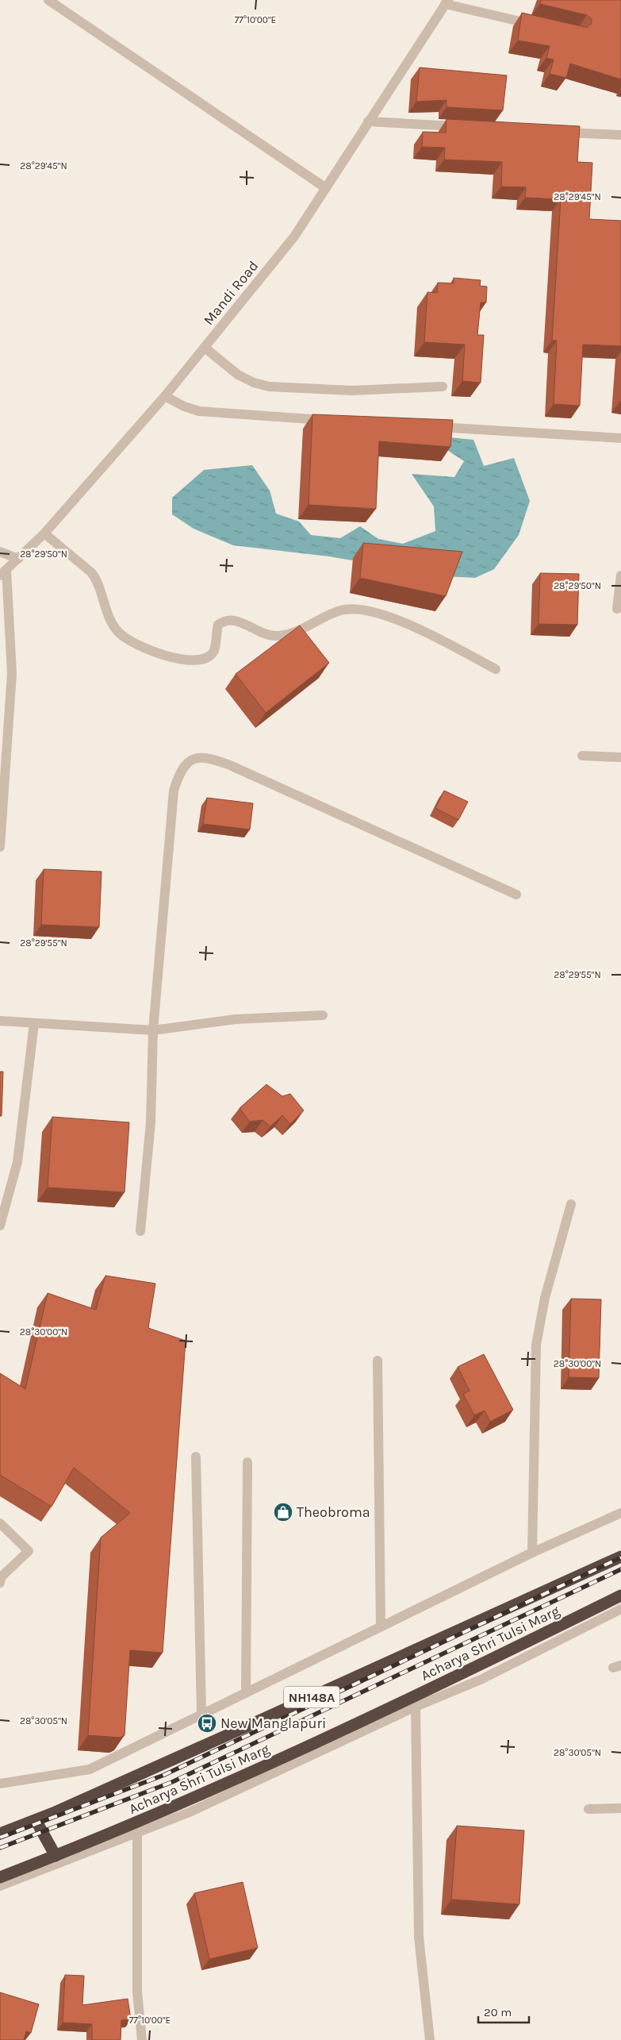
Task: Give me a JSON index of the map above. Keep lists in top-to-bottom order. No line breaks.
{"streets":{"highway":["Acharya Shri Tulsi Marg","NH148A"],"street":["Mandi Road"]},"places":{"shop":["Theobroma"],"bus stop":["New Manglapuri"]},"scale_bar":"20 m","coordinates":["77°10'00\"E","28°29'45\"N","28°29'50\"N","28°29'55\"N","28°30'00\"N","28°30'05\"N"]}
